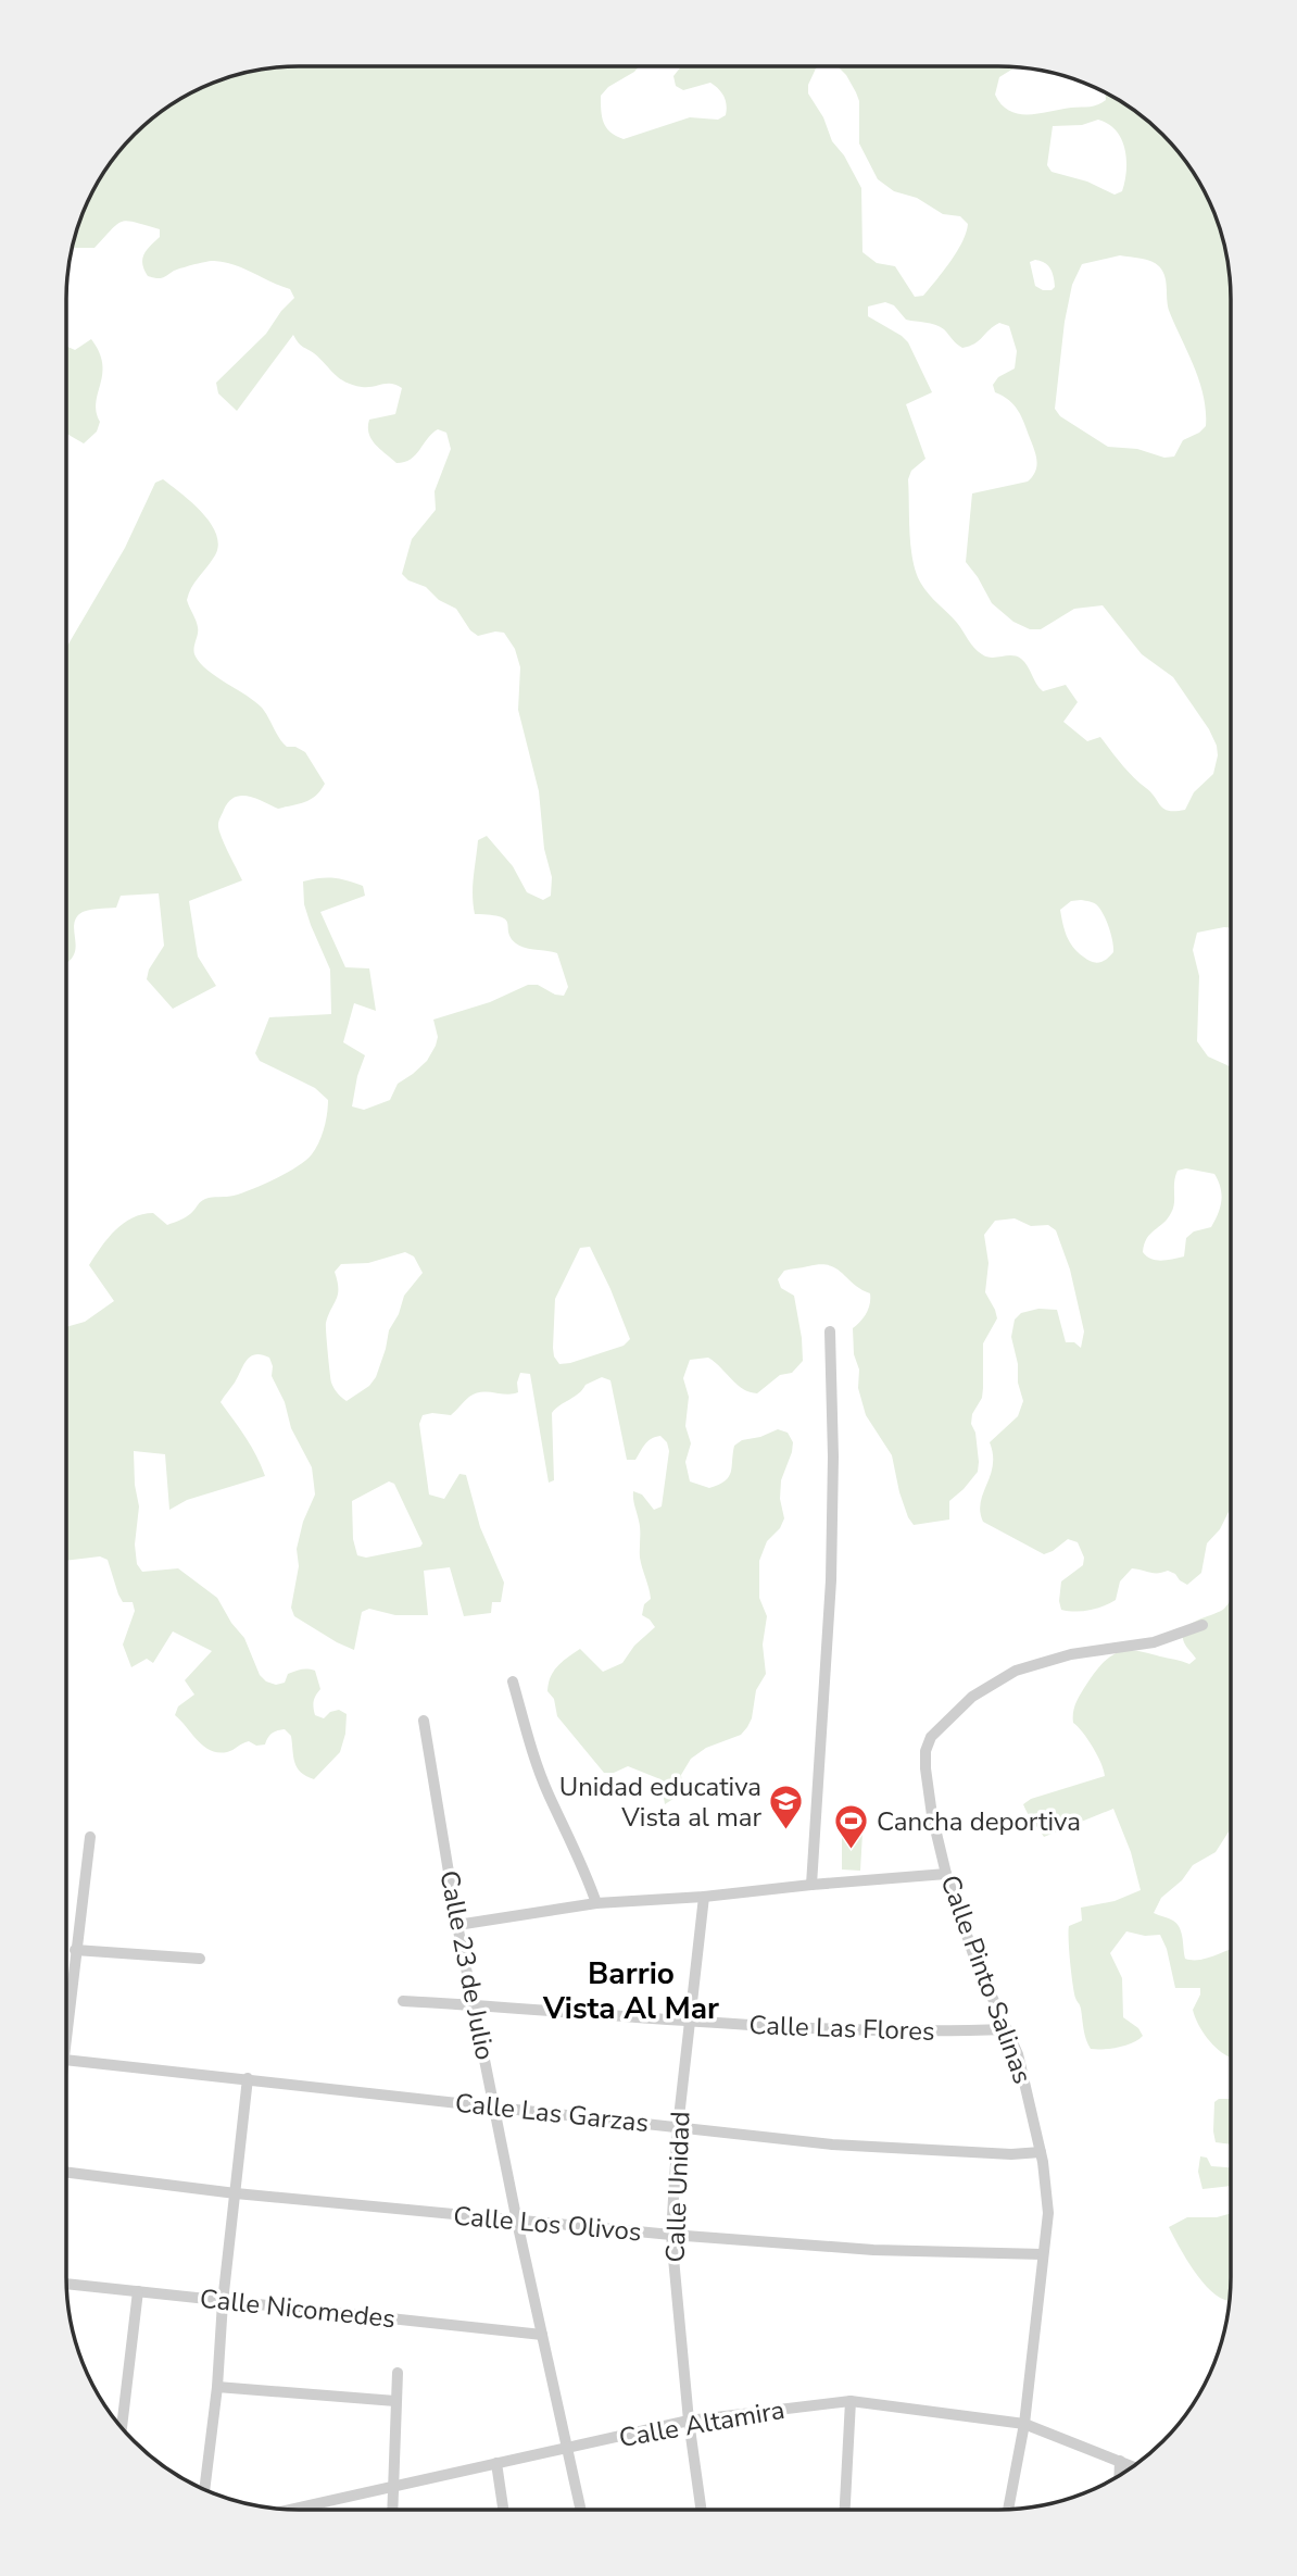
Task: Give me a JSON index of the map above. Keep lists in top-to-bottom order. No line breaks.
{"streets":{"street":["Calle 23 de Julio","Calle Pinto Salinas","Calle Las Flores","Calle Las Garzas","Calle Unidad","Calle Los Olivos","Calle Nicomedes","Calle Altamira"]},"crossings":[["Calle 23 de Julio","Calle Las Flores"],["Calle 23 de Julio","Calle Las Garzas"],["Calle 23 de Julio","Calle Los Olivos"],["Calle 23 de Julio","Calle Nicomedes"],["Calle 23 de Julio","Calle Altamira"],["Calle Pinto Salinas","Calle Las Flores"],["Calle Pinto Salinas","Calle Las Garzas"],["Calle Pinto Salinas","Calle Los Olivos"],["Calle Pinto Salinas","Calle Altamira"],["Calle Las Flores","Calle Unidad"],["Calle Las Garzas","Calle Unidad"],["Calle Unidad","Calle Los Olivos"],["Calle Unidad","Calle Altamira"]],"districts":["Barrio Vista Al Mar"],"places":{"school or university":["Unidad educativa Vista al mar"],"sports":["Cancha deportiva"]}}
